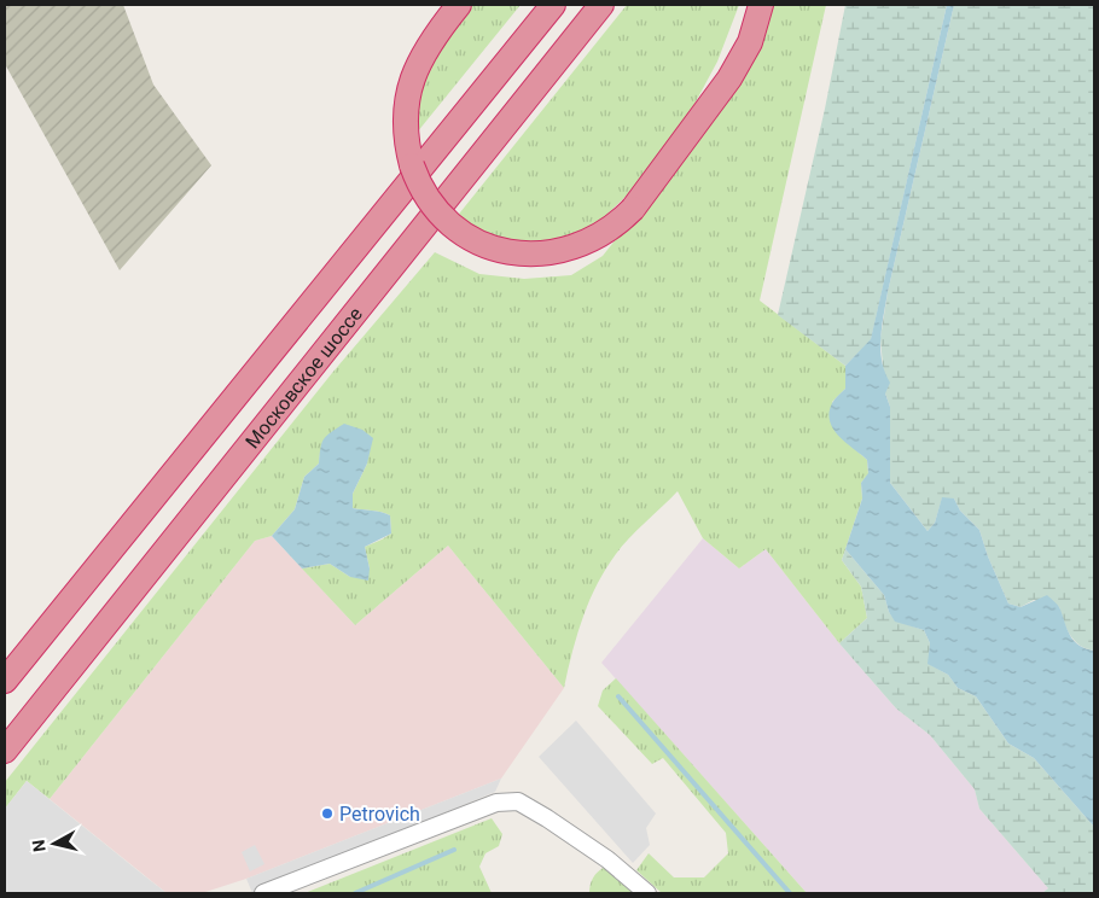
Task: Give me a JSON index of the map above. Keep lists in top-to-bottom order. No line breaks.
{"streets":{"highway":["Московское шоссе"]},"places":["Petrovich"],"north":"left"}
